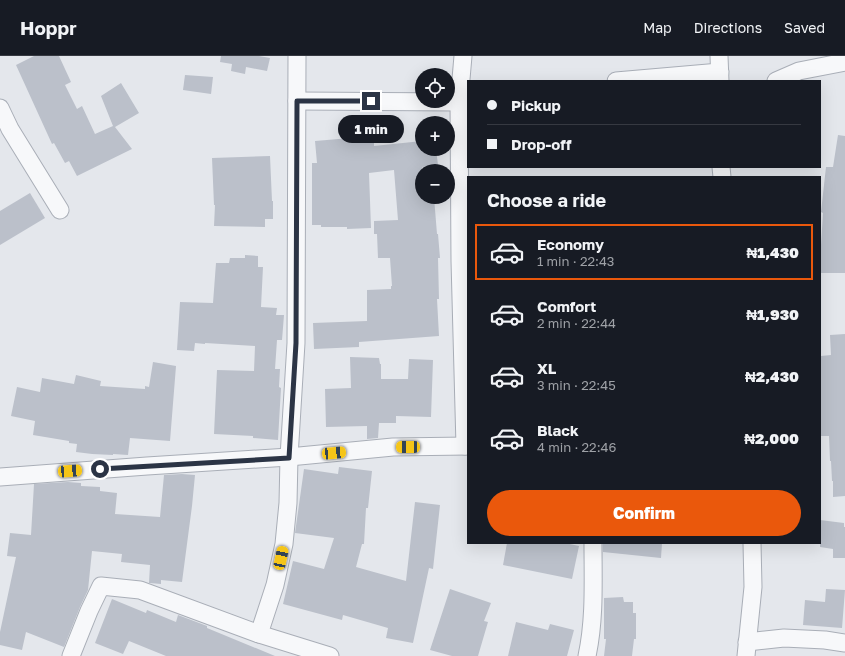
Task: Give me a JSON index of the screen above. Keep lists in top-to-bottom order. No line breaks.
{"page":{"header":"Hoppr","nav":["Map","Directions","Saved"],"map_buttons":["+","−"],"banner":["Pickup","Drop-off"],"bubble":"1 min","heading":"Choose a ride","list":[{"name":"Economy","note":"1 min · 22:43","value":"₦1,430"},{"name":"Comfort","note":"2 min · 22:44","value":"₦1,930"},{"name":"XL","note":"3 min · 22:45","value":"₦2,430"},{"name":"Black","note":"4 min · 22:46","value":"₦2,000"}],"buttons":"Confirm"}}
